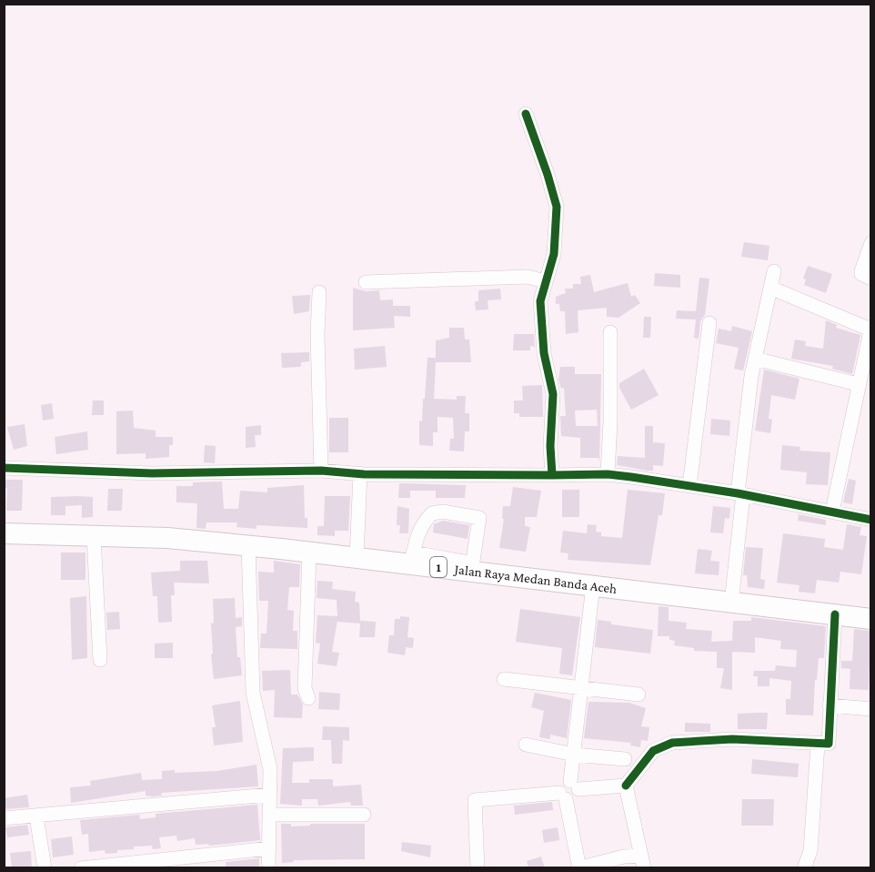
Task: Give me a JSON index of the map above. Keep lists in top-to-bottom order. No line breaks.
{"streets":{"highway":["1","Jalan Raya Medan Banda Aceh"]}}
